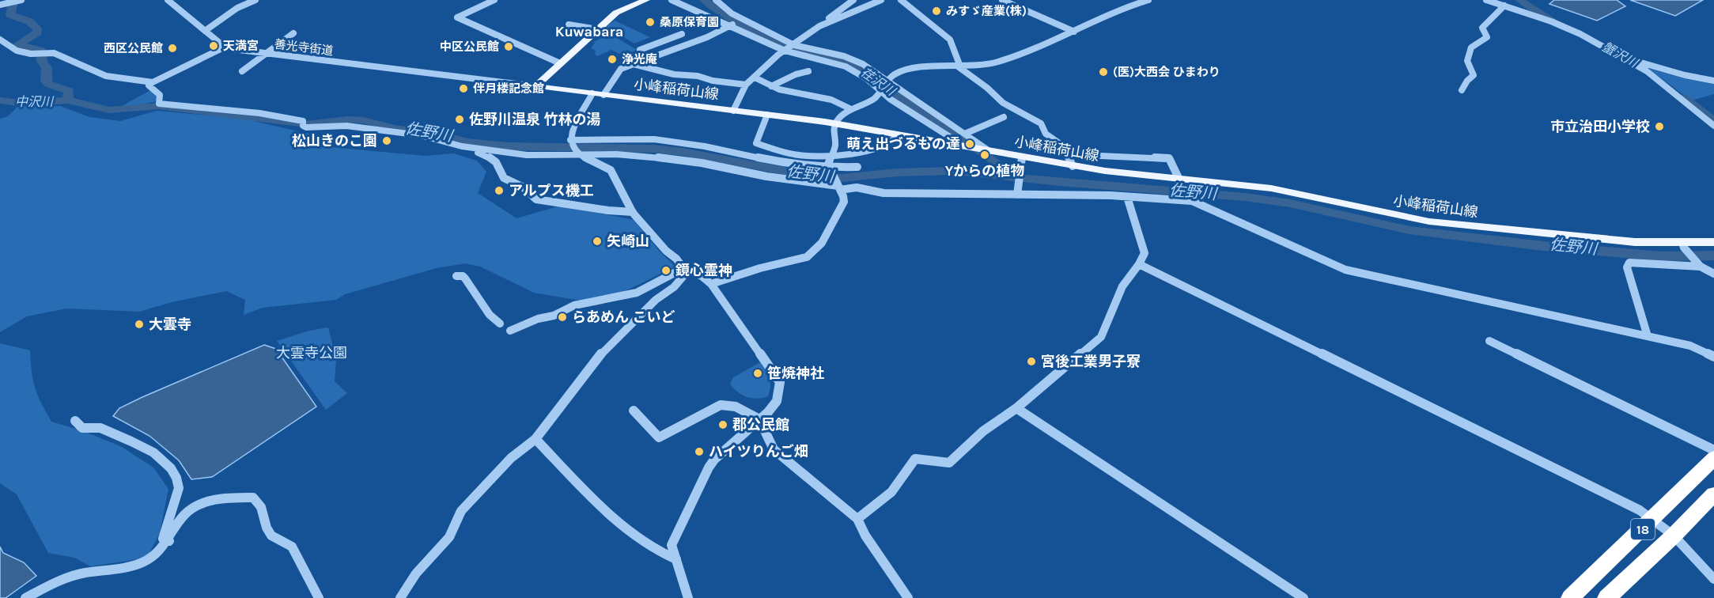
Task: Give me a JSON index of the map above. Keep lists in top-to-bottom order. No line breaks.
{"streets":{"highway":["18"],"main road":["小峰稲荷山線"],"street":["善光寺街道"]},"crossings":[["善光寺街道","小峰稲荷山線"]],"districts":["Kuwabara"],"water":["蟹沢川","荏沢川","中沢川","佐野川"],"parks":["大雲寺公園"],"places":["みすゞ産業(株)","桑原保育園","天満宮","中区公民館","西区公民館","浄光庵","(医)大西会 ひまわり","伴月楼記念館","佐野川温泉 竹林の湯","市立治田小学校","松山きのこ園","萌え出づるもの達","Yからの植物","アルプス機工","矢崎山","鏡心霊神","らあめん こいど","大雲寺","宮後工業男子寮","笹焼神社","郡公民館","ハイツりんご畑"]}
